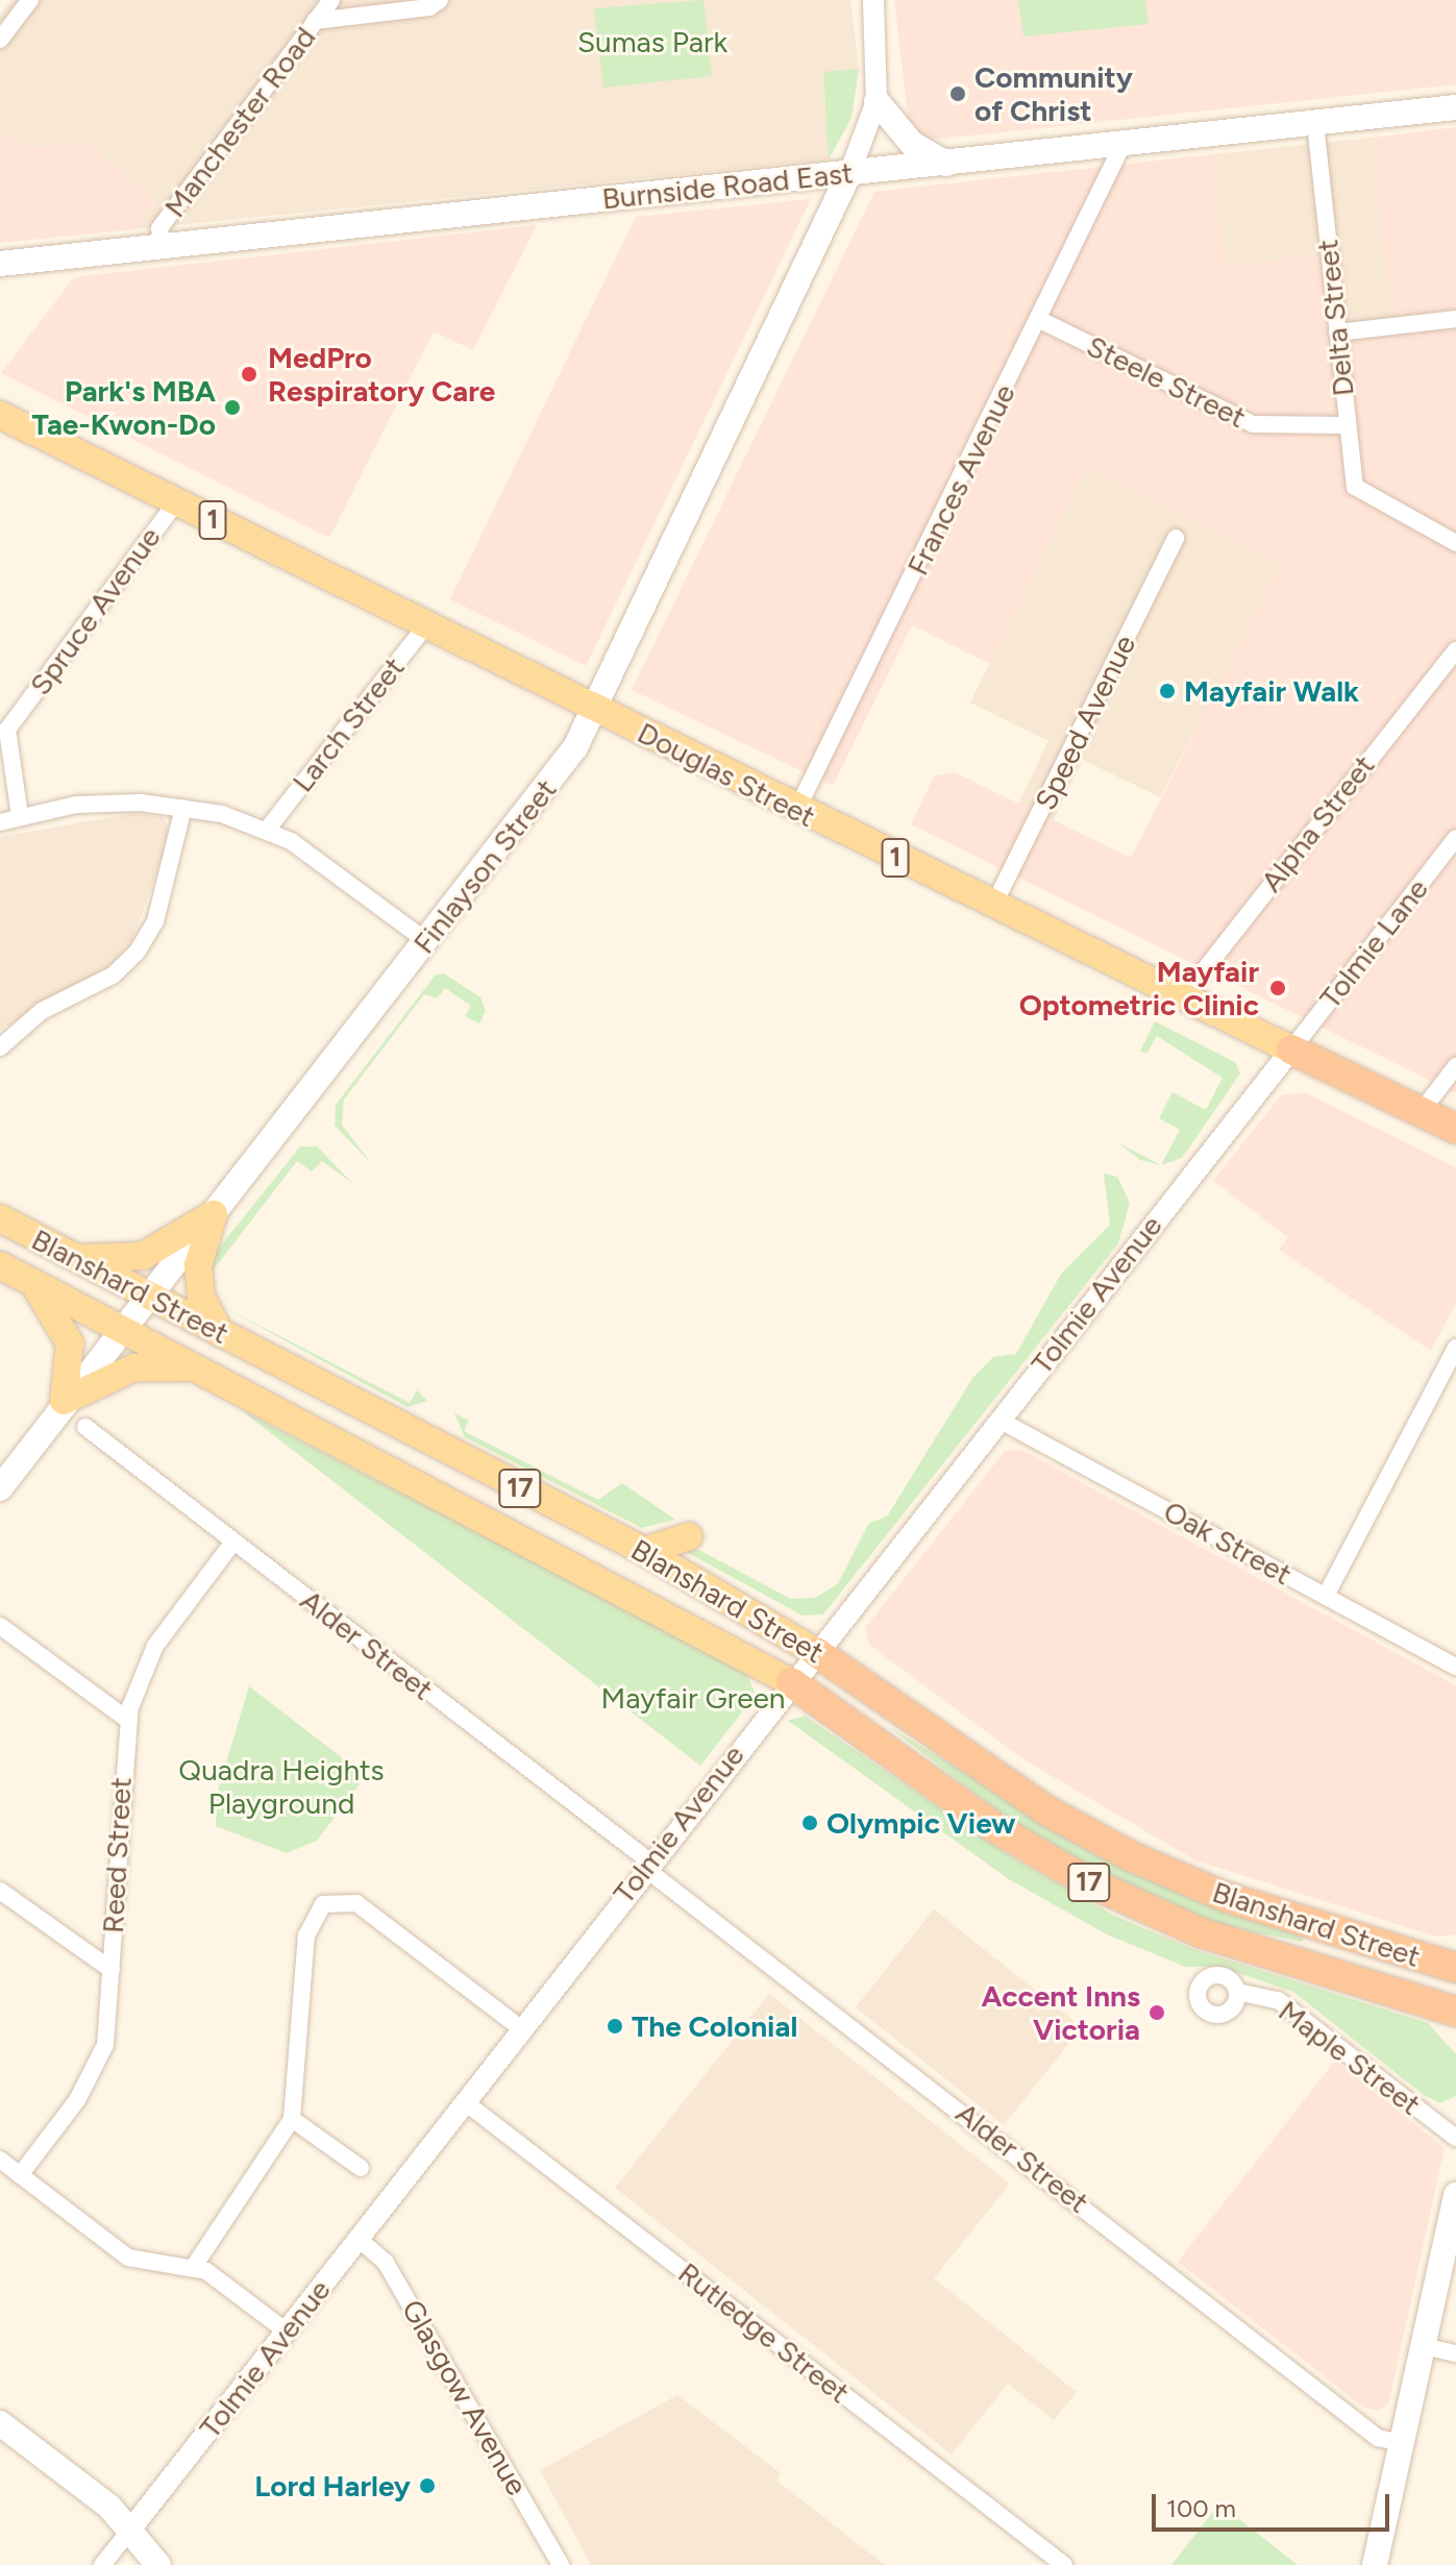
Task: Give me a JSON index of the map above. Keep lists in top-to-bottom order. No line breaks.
{"streets":{"highway":["1","Douglas Street","Blanshard Street","17"],"main road":["Burnside Road East","Finlayson Street"],"street":["Manchester Road","Delta Street","Steele Street","Frances Avenue","Spruce Avenue","Speed Avenue","Larch Street","Alpha Street","Tolmie Lane","Tolmie Avenue","Oak Street","Alder Street","Reed Street","Maple Street","Rutledge Street","Glasgow Avenue"]},"crossings":[["Manchester Road","Burnside Road East"],["Burnside Road East","Delta Street"],["Burnside Road East","Frances Avenue"],["Burnside Road East","Finlayson Street"],["Delta Street","Steele Street"],["Steele Street","Frances Avenue"],["Frances Avenue","Douglas Street"],["Spruce Avenue","Douglas Street"],["Speed Avenue","Douglas Street"],["Larch Street","Douglas Street"],["Douglas Street","Alpha Street"],["Douglas Street","Finlayson Street"],["Douglas Street","Tolmie Lane"],["Douglas Street","Tolmie Avenue"],["Finlayson Street","Blanshard Street"],["Tolmie Lane","Tolmie Avenue"],["Blanshard Street","Tolmie Avenue"],["Tolmie Avenue","Oak Street"],["Tolmie Avenue","Alder Street"],["Tolmie Avenue","Rutledge Street"],["Tolmie Avenue","Glasgow Avenue"],["Alder Street","Reed Street"]],"parks":["Sumas Park","Mayfair Green","Quadra Heights Playground"],"places":["Community of Christ","MedPro Respiratory Care","Park's MBA Tae-Kwon-Do","Mayfair Walk","Mayfair Optometric Clinic","Olympic View","Accent Inns Victoria","The Colonial","Lord Harley"],"scale_bar":"100 m"}
